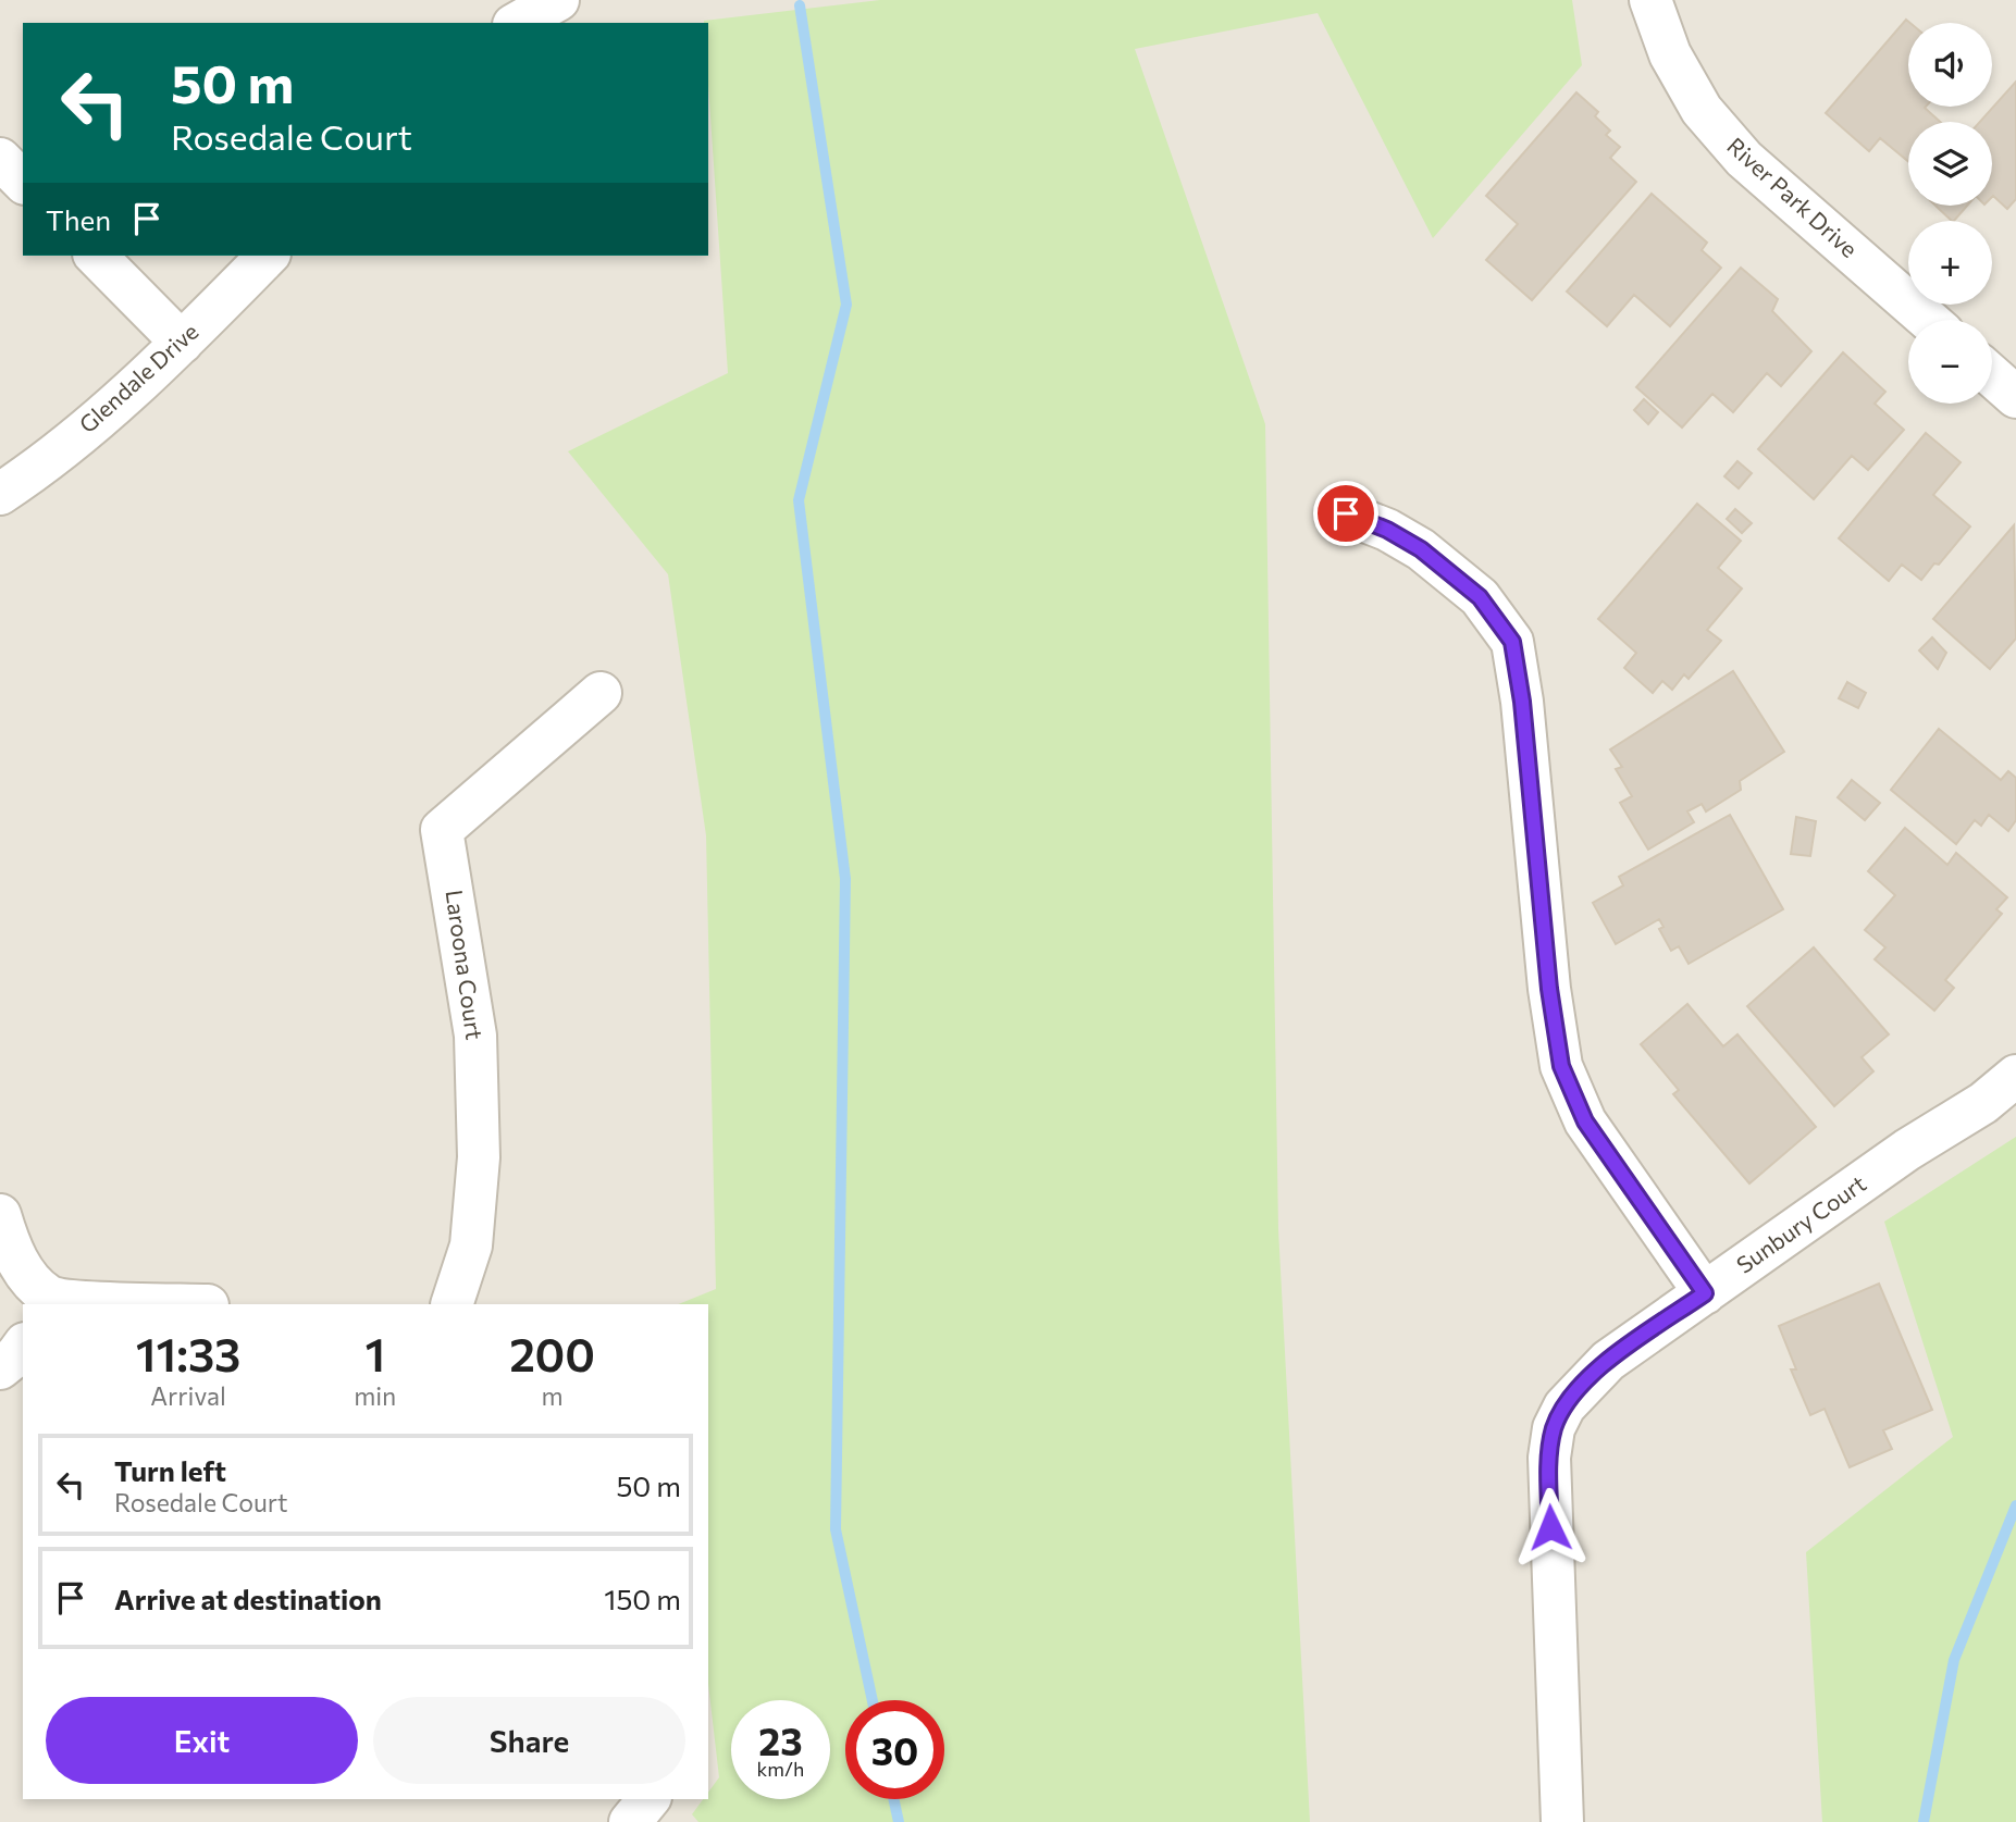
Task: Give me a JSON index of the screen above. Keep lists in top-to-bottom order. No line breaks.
{"streets":{"street":["River Park Drive","Glendale Drive","Laroona Court","Sunbury Court"]},"page":{"map_buttons":["+","−"],"turn":["50 m","Rosedale Court"],"then":"Then","eta":["11:33","Arrival","1","min","200","m"],"list":[{"name":"Turn left","note":"Rosedale Court","value":"50 m"},{"name":"Arrive at destination","value":"150 m"}],"buttons":["Exit","Share"],"speed":"23 km/h","limit":"30"}}
